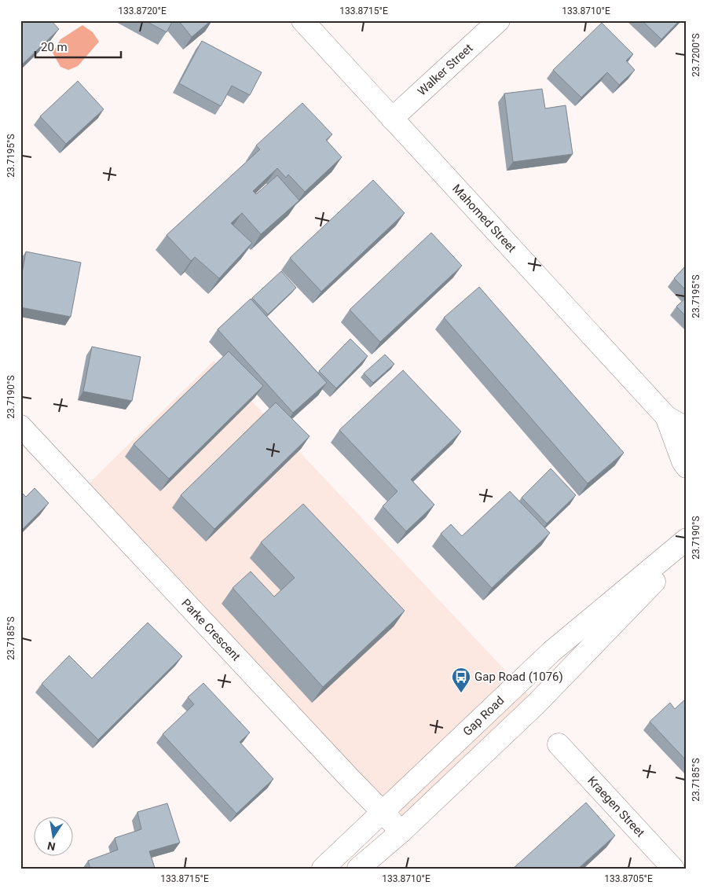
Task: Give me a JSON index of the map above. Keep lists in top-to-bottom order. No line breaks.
{"streets":{"street":["Walker Street","Mahomed Street","Parke Crescent","Gap Road","Kraegen Street"]},"crossings":[["Walker Street","Mahomed Street"],["Parke Crescent","Gap Road"]],"places":{"bus stop":["Gap Road (1076)"]},"scale_bar":"20 m","north":"bottom","coordinates":["133.8720°E","133.8715°E","133.8710°E","23.7200°S","23.7195°S","23.7190°S","23.7185°S","133.8705°E"]}
